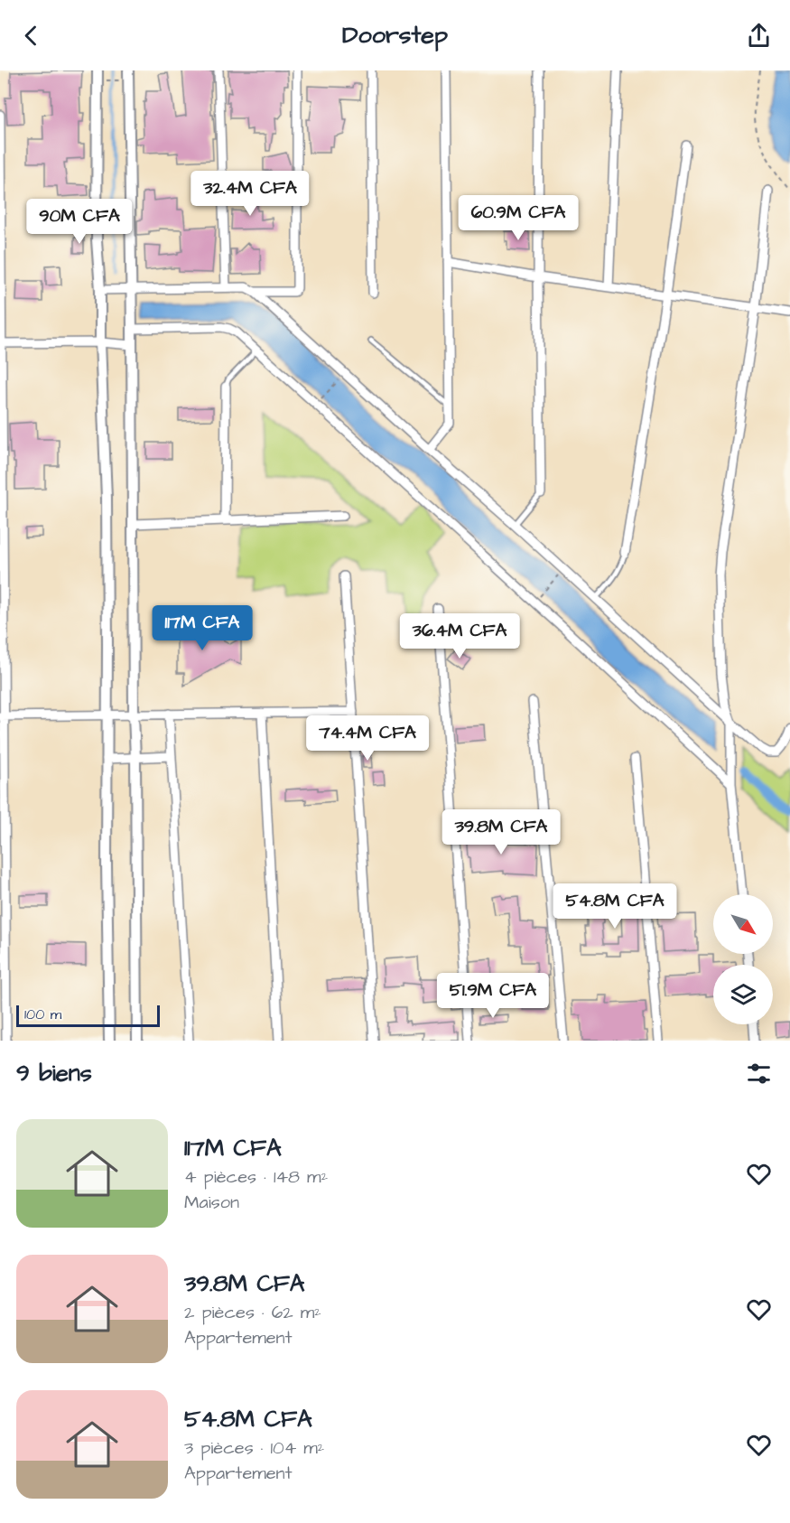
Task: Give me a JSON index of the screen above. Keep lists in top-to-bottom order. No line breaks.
{"scale_bar":"100 m","north":"bottom right","page":{"header":"Doorstep","price":["32.4M CFA","60.9M CFA","90M CFA","117M CFA","36.4M CFA","74.4M CFA","39.8M CFA","54.8M CFA","51.9M CFA"],"scale":"100 m","heading":"9 biens","list":[{"name":"117M CFA","note":"4 pièces · 148 m² · Maison"},{"name":"39.8M CFA","note":"2 pièces · 62 m² · Appartement"},{"name":"54.8M CFA","note":"3 pièces · 104 m² · Appartement"}]}}
